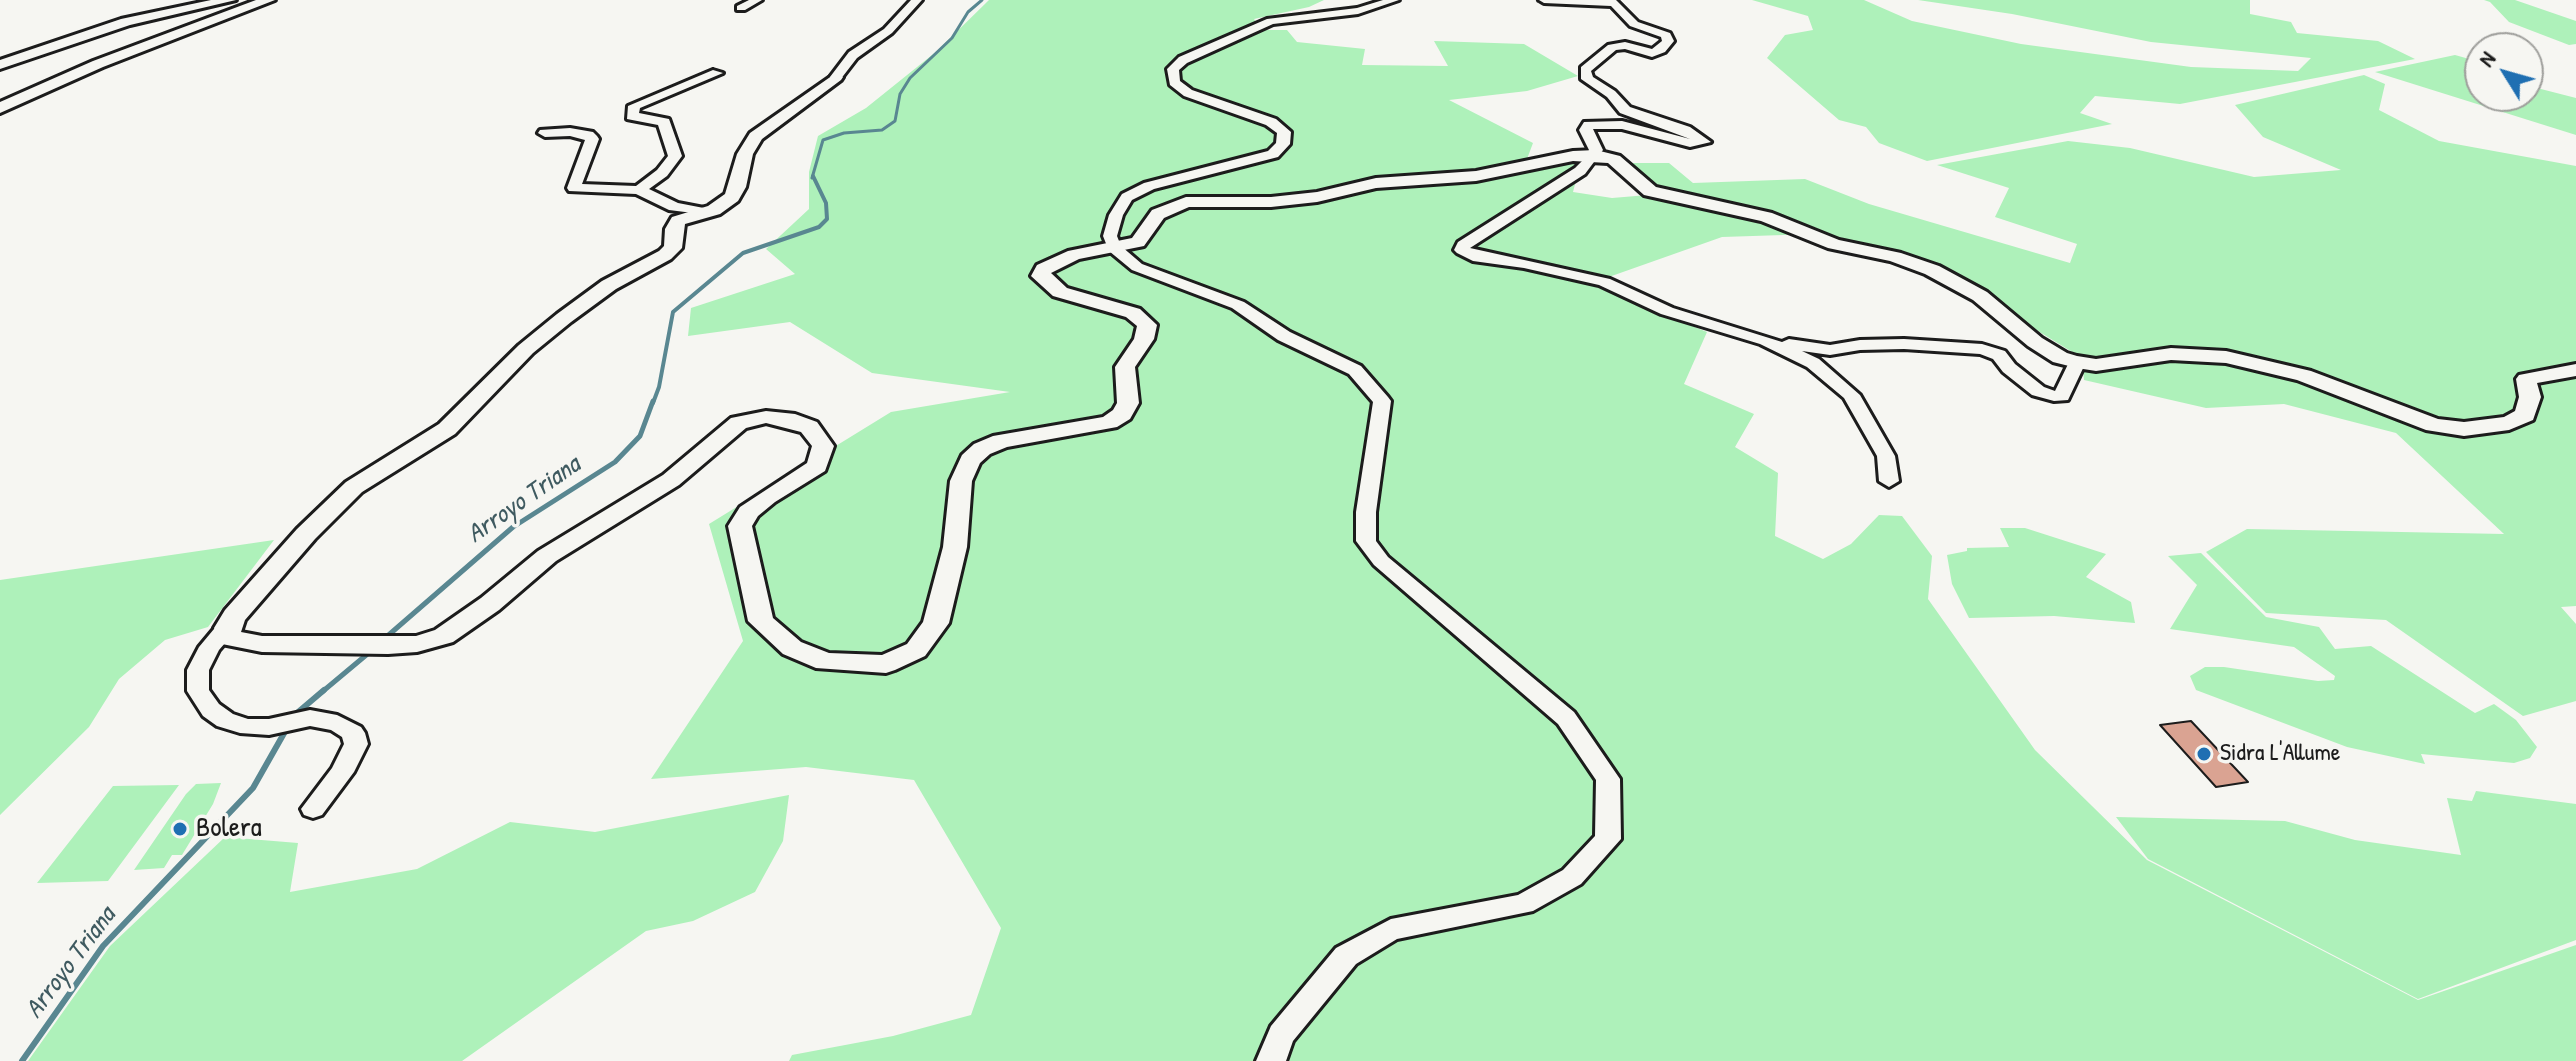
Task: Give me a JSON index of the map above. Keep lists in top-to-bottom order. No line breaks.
{"water":["Arroyo Triana"],"places":["Sidra L'Allume","Bolera"],"north":"top left"}
